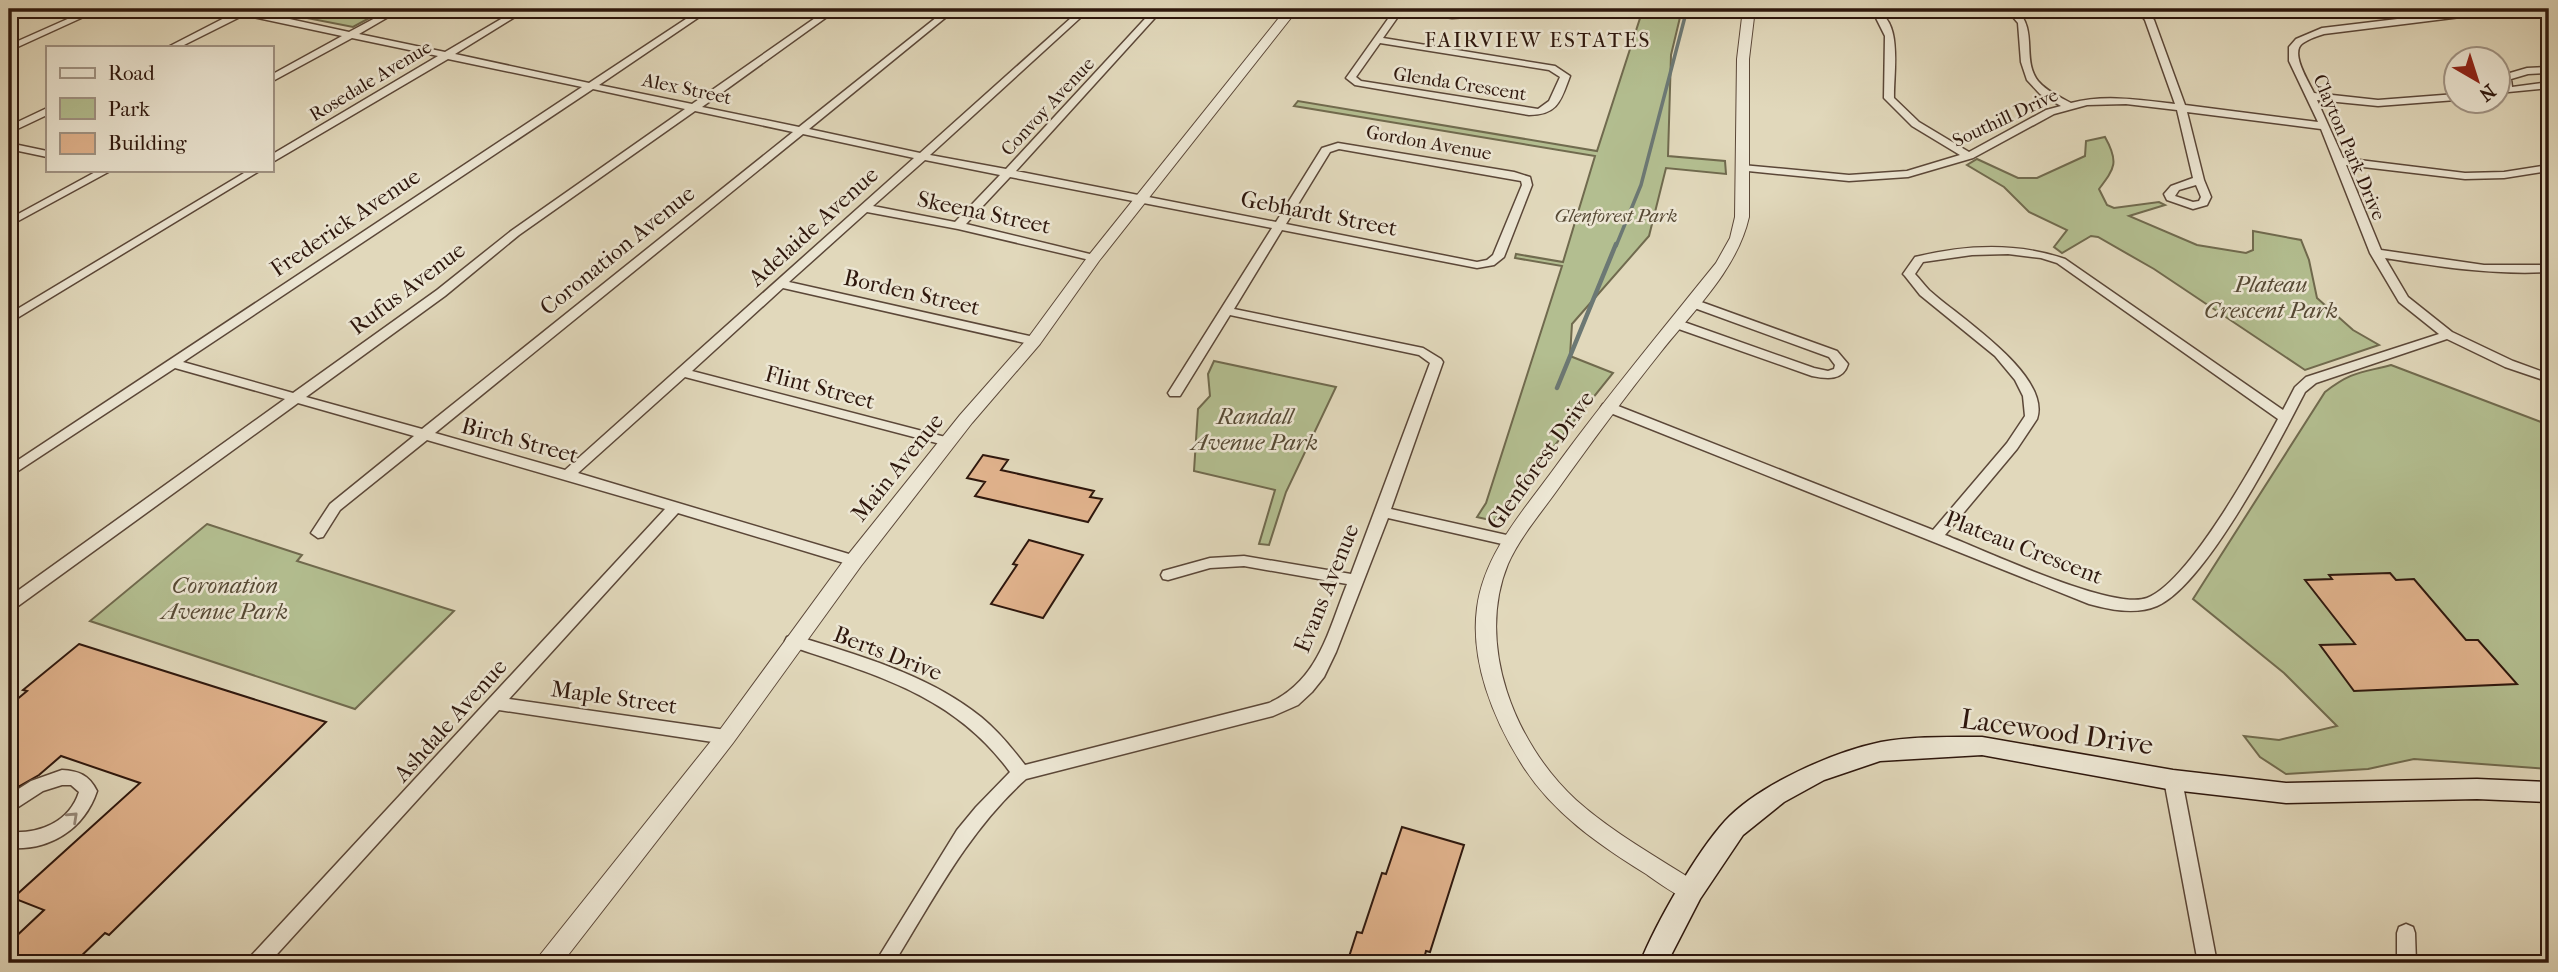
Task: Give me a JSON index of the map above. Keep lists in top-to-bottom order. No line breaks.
{"streets":{"main road":["Lacewood Drive"],"street":["Rosedale Avenue","Glenda Crescent","Alex Street","Convoy Avenue","Southill Drive","Gordon Avenue","Clayton Park Drive","Skeena Street","Gebhardt Street","Frederick Avenue","Adelaide Avenue","Coronation Avenue","Rufus Avenue","Borden Street","Flint Street","Birch Street","Glenforest Drive","Main Avenue","Plateau Crescent","Evans Avenue","Berts Drive","Maple Street","Ashdale Avenue"]},"crossings":[["Rosedale Avenue","Alex Street"],["Alex Street","Convoy Avenue"],["Alex Street","Gebhardt Street"],["Alex Street","Frederick Avenue"],["Alex Street","Adelaide Avenue"],["Alex Street","Coronation Avenue"],["Alex Street","Rufus Avenue"],["Alex Street","Main Avenue"],["Convoy Avenue","Skeena Street"],["Southill Drive","Clayton Park Drive"],["Southill Drive","Glenforest Drive"],["Gordon Avenue","Gebhardt Street"],["Clayton Park Drive","Plateau Crescent"],["Skeena Street","Adelaide Avenue"],["Skeena Street","Main Avenue"],["Gebhardt Street","Main Avenue"],["Frederick Avenue","Birch Street"],["Adelaide Avenue","Borden Street"],["Adelaide Avenue","Flint Street"],["Adelaide Avenue","Birch Street"],["Coronation Avenue","Birch Street"],["Rufus Avenue","Birch Street"],["Borden Street","Main Avenue"],["Flint Street","Main Avenue"],["Birch Street","Main Avenue"],["Birch Street","Ashdale Avenue"],["Glenforest Drive","Plateau Crescent"],["Glenforest Drive","Lacewood Drive"],["Main Avenue","Berts Drive"],["Main Avenue","Maple Street"],["Evans Avenue","Berts Drive"],["Maple Street","Ashdale Avenue"]],"districts":["FAIRVIEW ESTATES"],"parks":["Glenforest Park","Plateau Crescent Park","Randall Avenue Park","Coronation Avenue Park"],"legend":["Road","Park","Building"],"north":"bottom right"}
